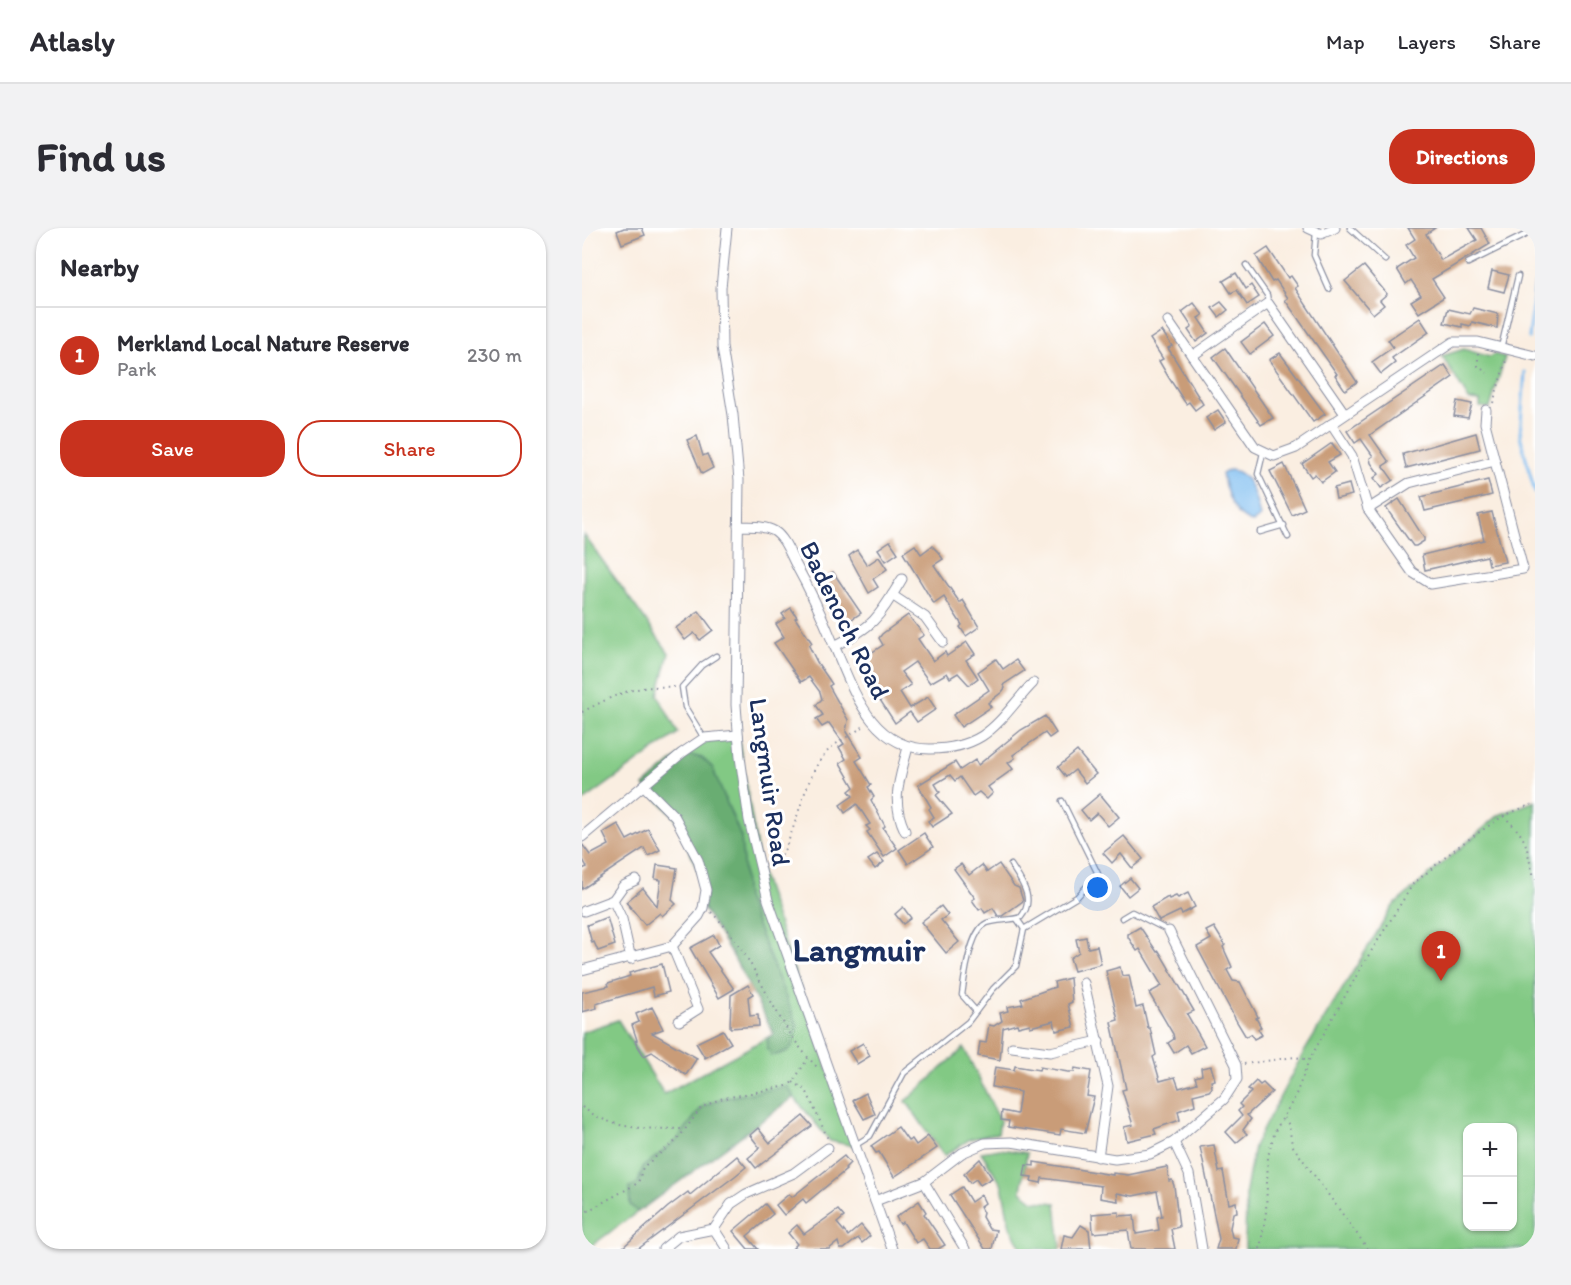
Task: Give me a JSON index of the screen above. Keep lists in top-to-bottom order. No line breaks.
{"streets":{"street":["Badenoch Road","Langmuir Road"]},"crossings":[["Badenoch Road","Langmuir Road"]],"districts":["Langmuir"],"page":{"header":"Atlasly","nav":["Map","Layers","Share"],"buttons":["Directions",["Save","Share"]],"title":"Find us","heading":"Nearby","list":[{"mark":"1","name":"Merkland Local Nature Reserve","note":"Park","value":"230 m"}],"pins":"1","map_buttons":["+","−"]}}
